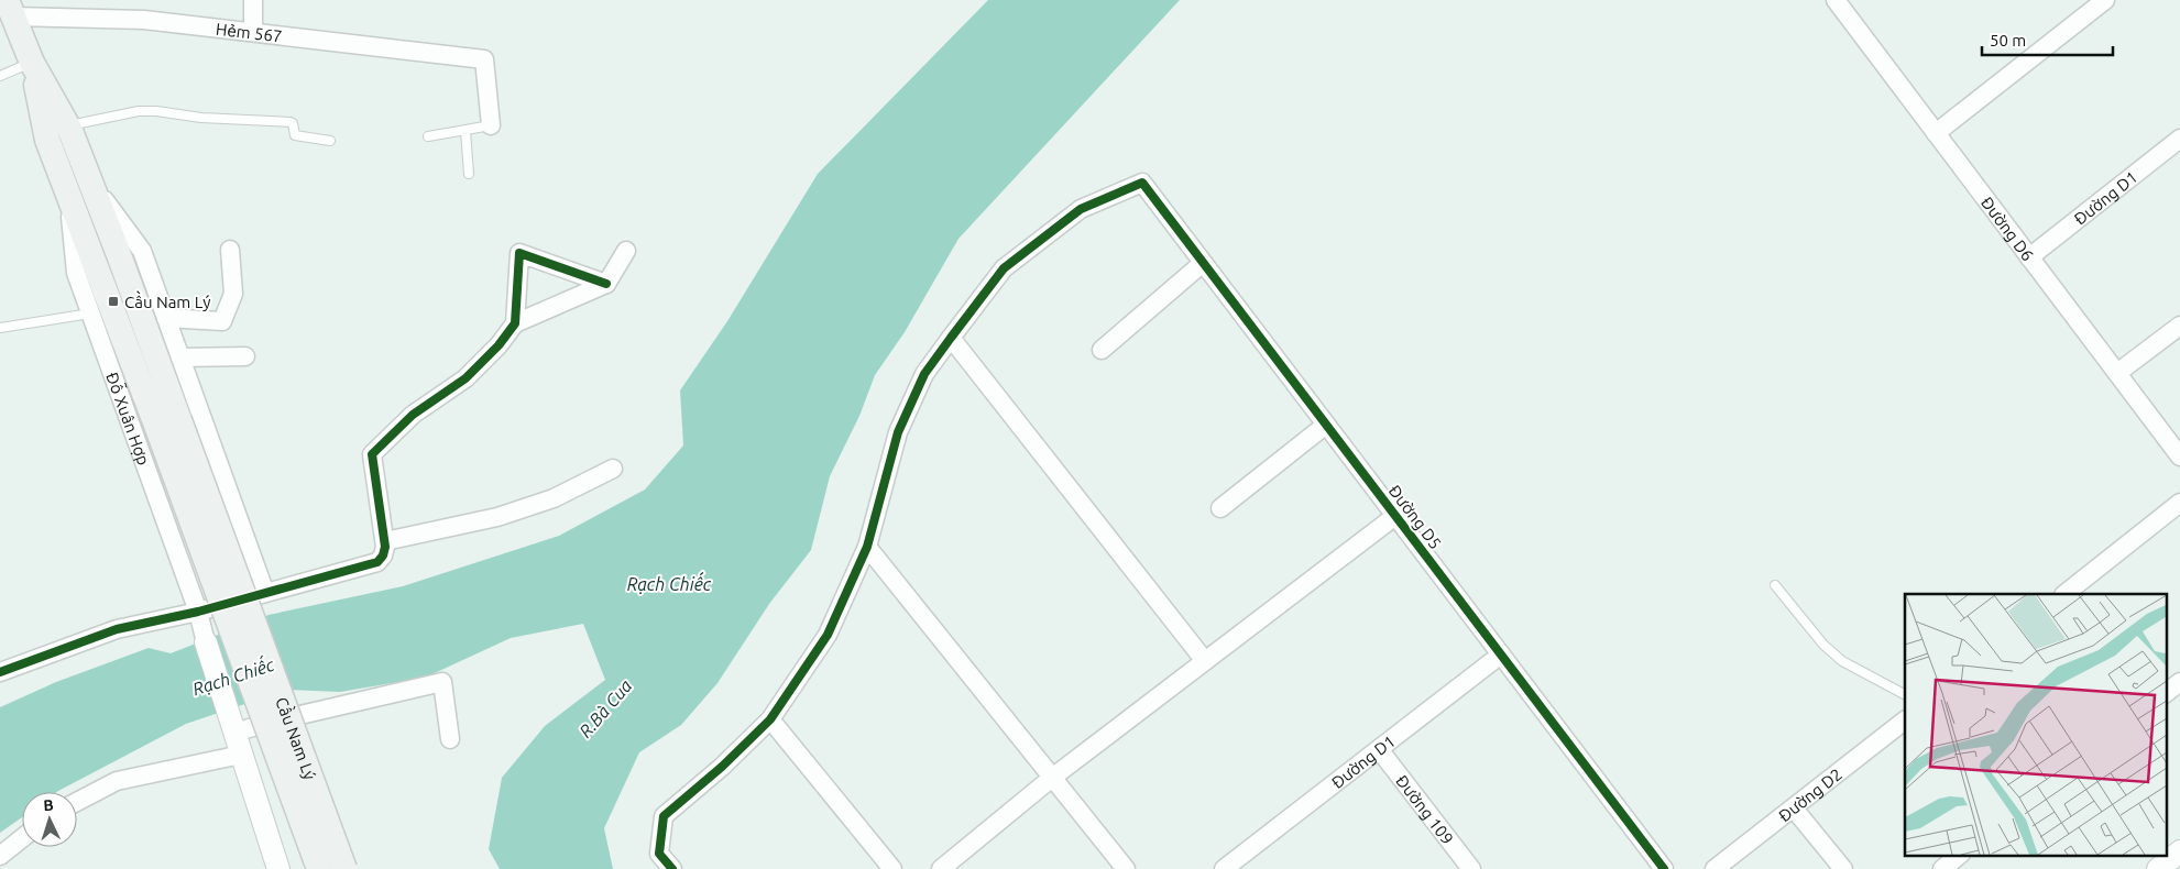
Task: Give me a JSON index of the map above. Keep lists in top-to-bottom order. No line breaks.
{"streets":{"main road":["Đỗ Xuân Hợp","Cầu Nam Lý"],"street":["Hẻm 567","Đường D1","Đường D6","Đường D5","Đường D2","Đường 109"]},"crossings":[["Hẻm 567","Đỗ Xuân Hợp"],["Đường D1","Đường D6"],["Đường D1","Đường D5"],["Đường D1","Đường 109"],["Đỗ Xuân Hợp","Cầu Nam Lý"]],"water":["Rạch Chiếc","R.Bà Cua"],"places":{"transit":["Cầu Nam Lý"]},"scale_bar":"50 m","north":"top"}
